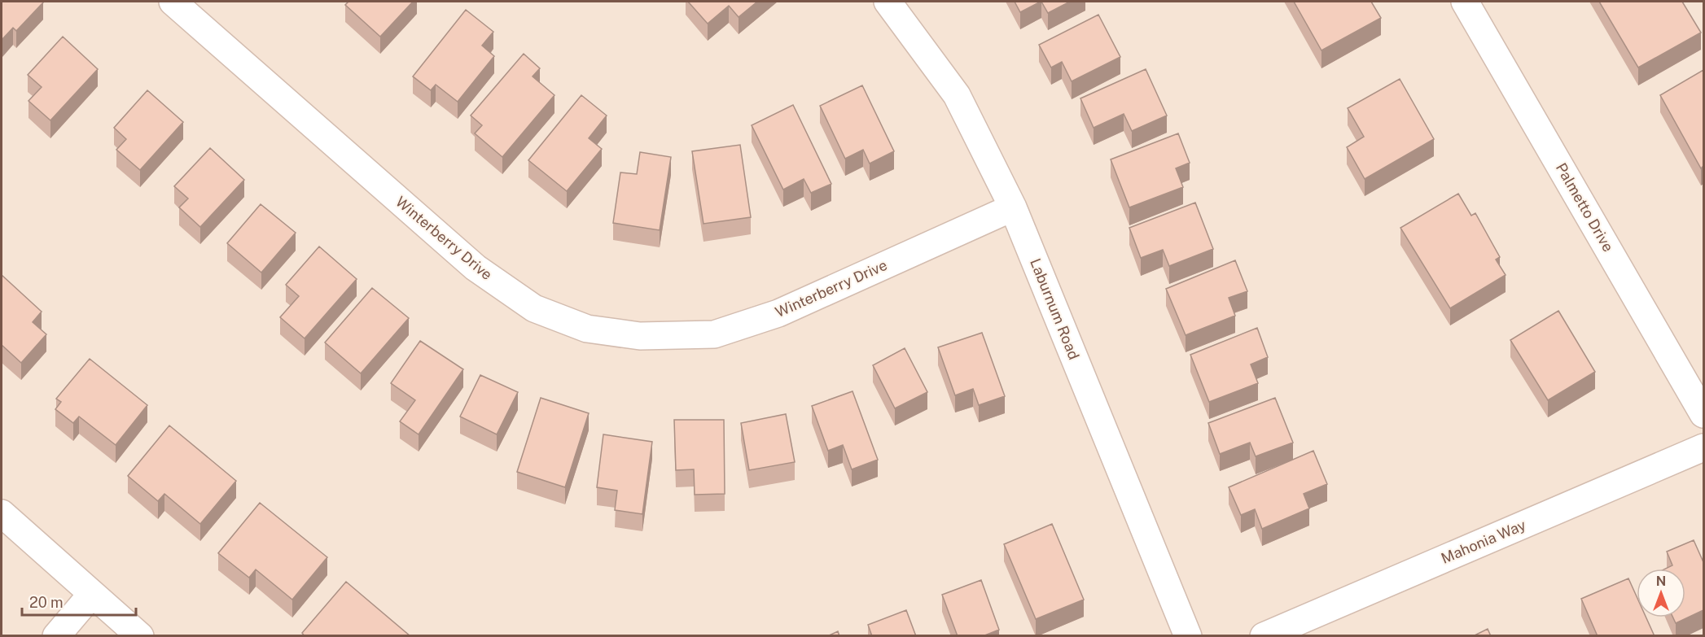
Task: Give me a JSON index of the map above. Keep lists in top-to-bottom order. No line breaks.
{"streets":{"street":["Palmetto Drive","Winterberry Drive","Laburnum Road","Mahonia Way"]},"crossings":[["Winterberry Drive","Laburnum Road"]],"scale_bar":"20 m","north":"top"}
